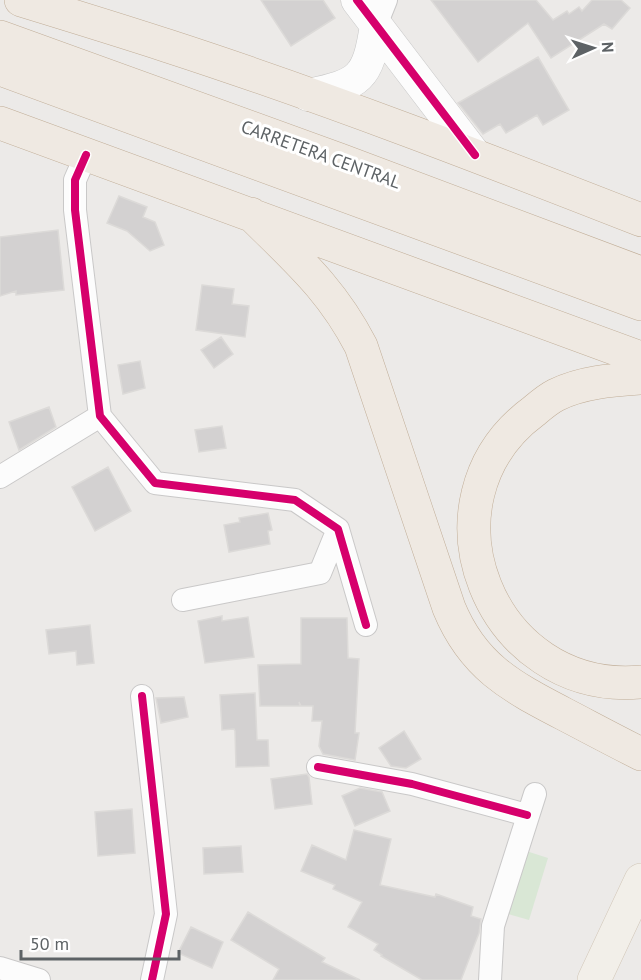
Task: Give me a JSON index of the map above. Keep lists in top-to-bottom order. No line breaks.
{"streets":{"highway":["CARRETERA CENTRAL"]},"scale_bar":"50 m","north":"right"}
